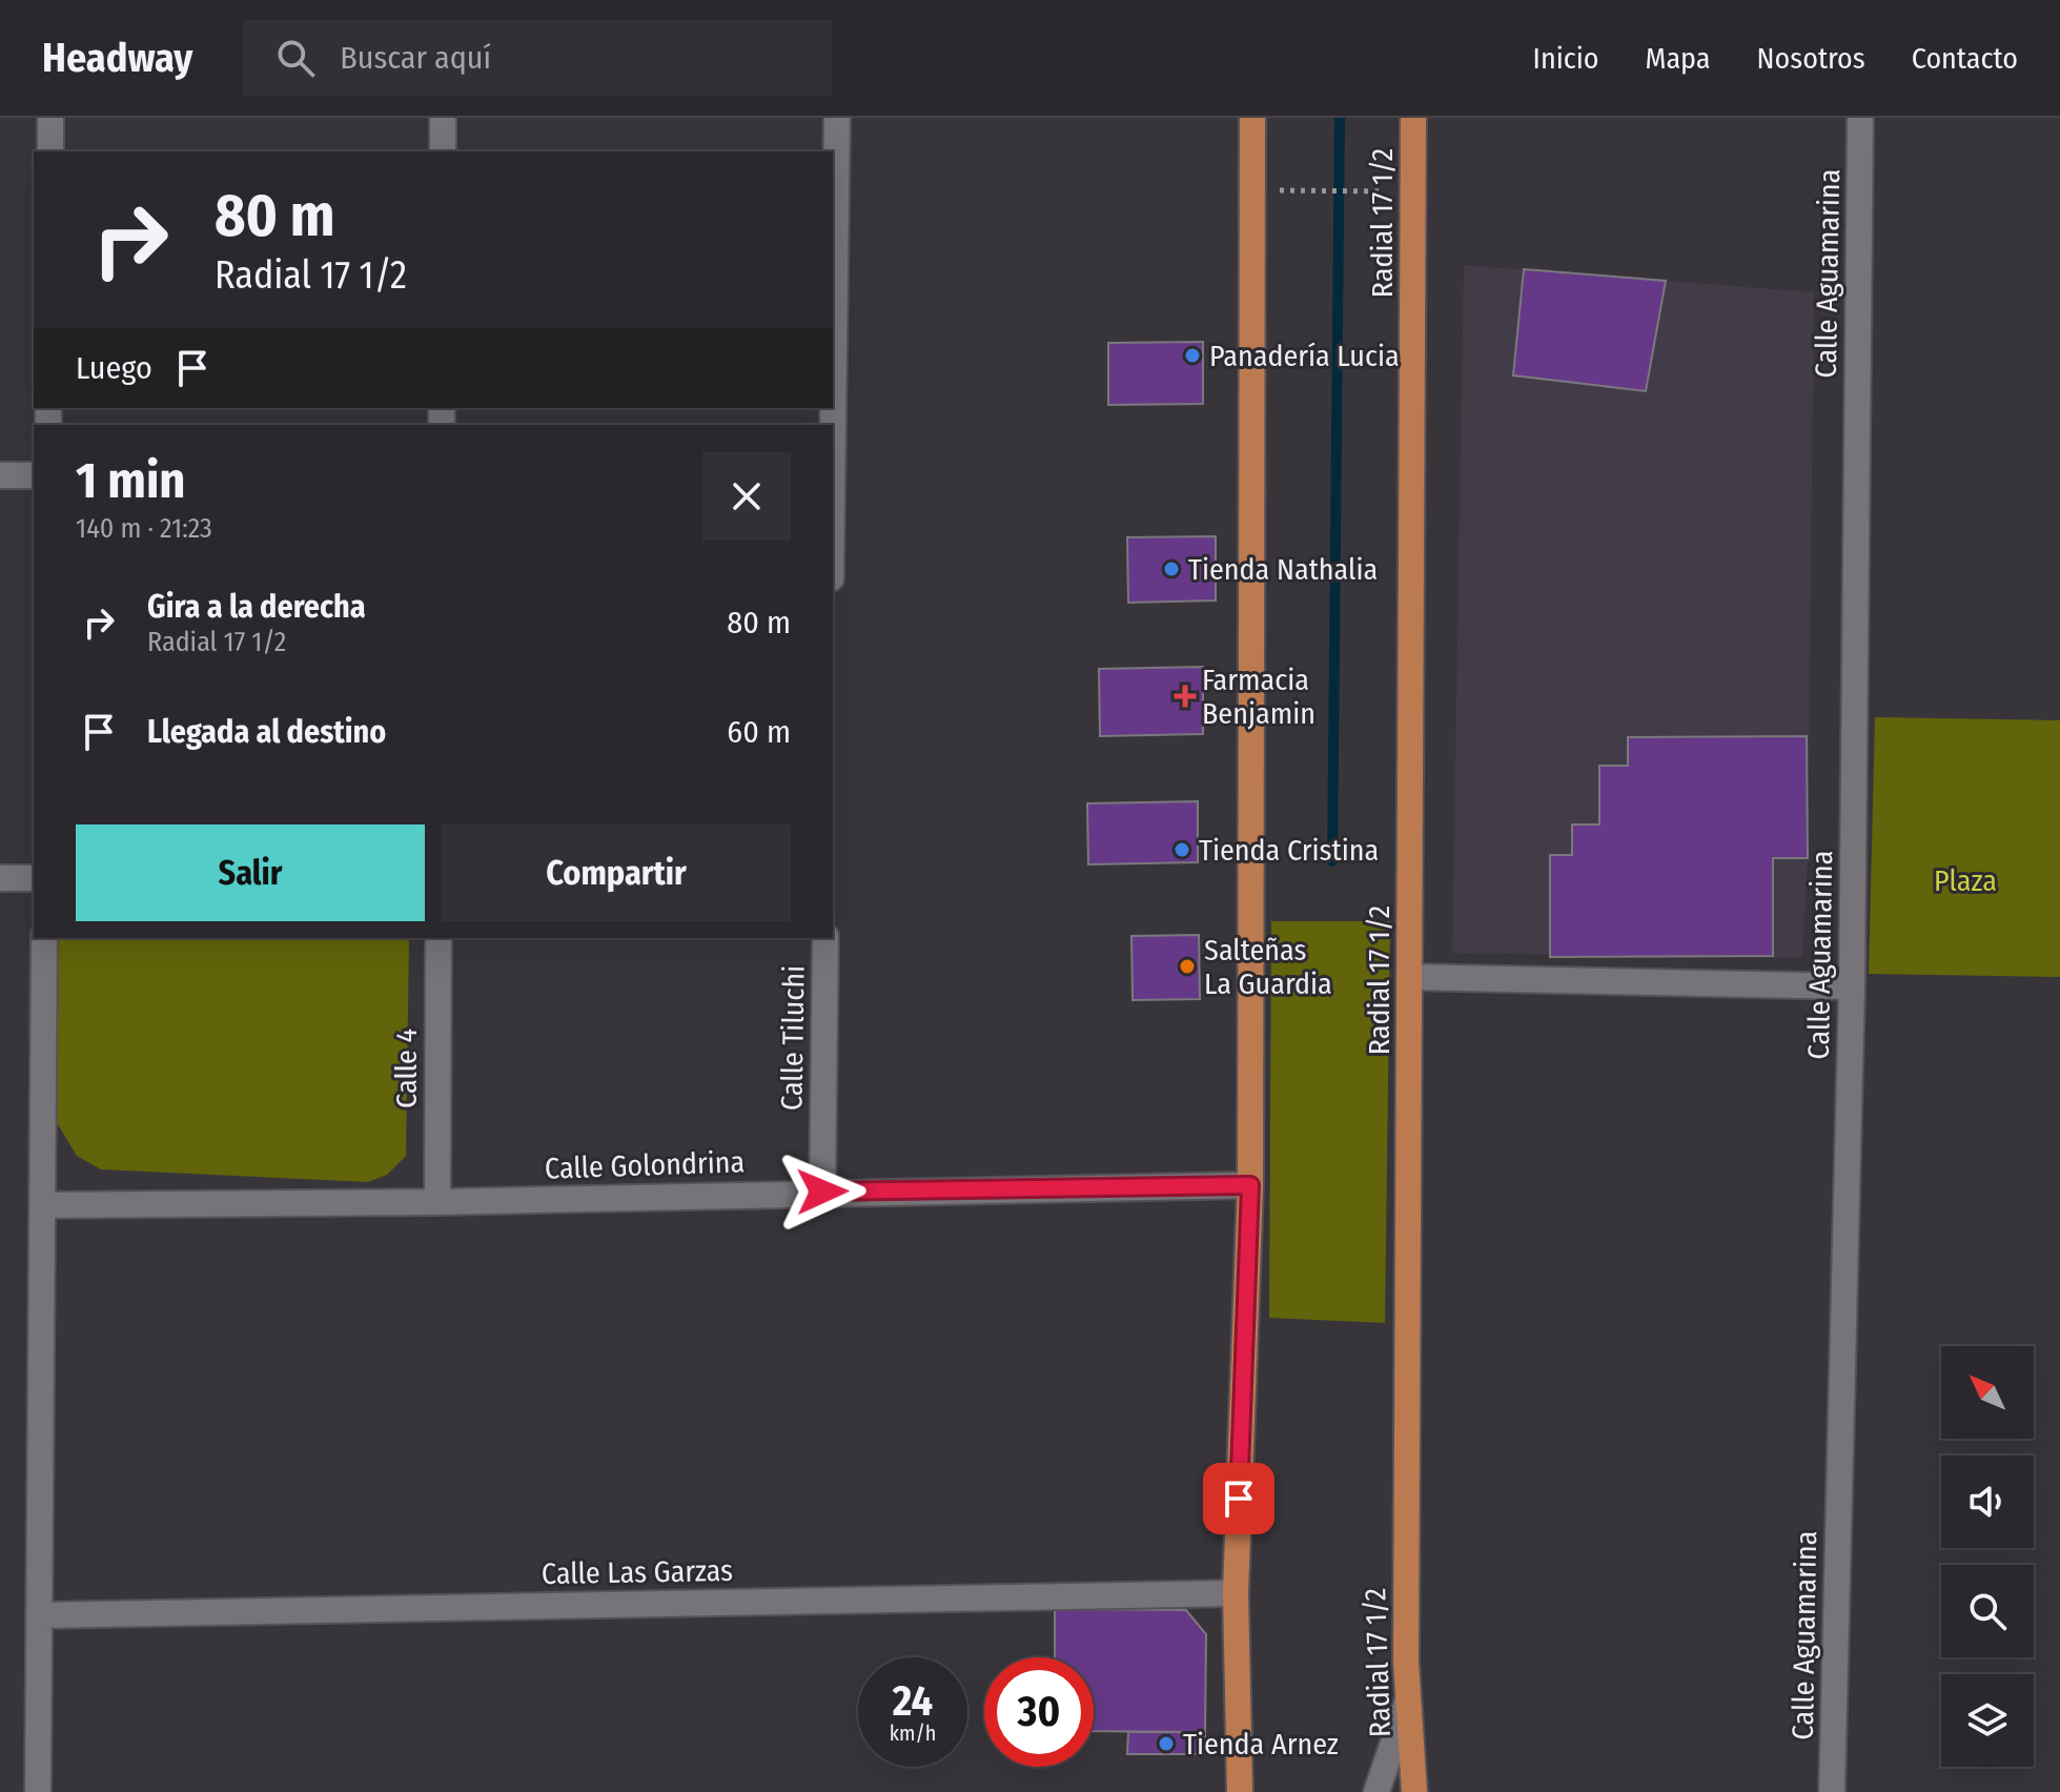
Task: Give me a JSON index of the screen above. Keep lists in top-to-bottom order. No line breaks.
{"streets":{"main road":["Radial 17 1/2"],"street":["Calle Aguamarina","Calle Tiluchi","Calle 4","Calle Golondrina","Calle Las Garzas"]},"crossings":[["Calle Tiluchi","Calle Golondrina"],["Calle 4","Calle Golondrina"]],"parks":["Plaza"],"places":{"other":["Panadería Lucia","Tienda Nathalia","Tienda Cristina","Salteñas La Guardia","Tienda Arnez"],"health":["Farmacia Benjamin"]},"north":"top left","page":{"header":"Headway","search":"Buscar aquí","nav":["Inicio","Mapa","Nosotros","Contacto"],"turn":["80 m","Radial 17 1/2"],"then":"Luego","heading":["1 min","140 m · 21:23"],"list":[{"name":"Gira a la derecha","note":"Radial 17 1/2","value":"80 m"},{"name":"Llegada al destino","value":"60 m"}],"buttons":["Salir","Compartir"],"speed":"24 km/h","limit":"30"}}
